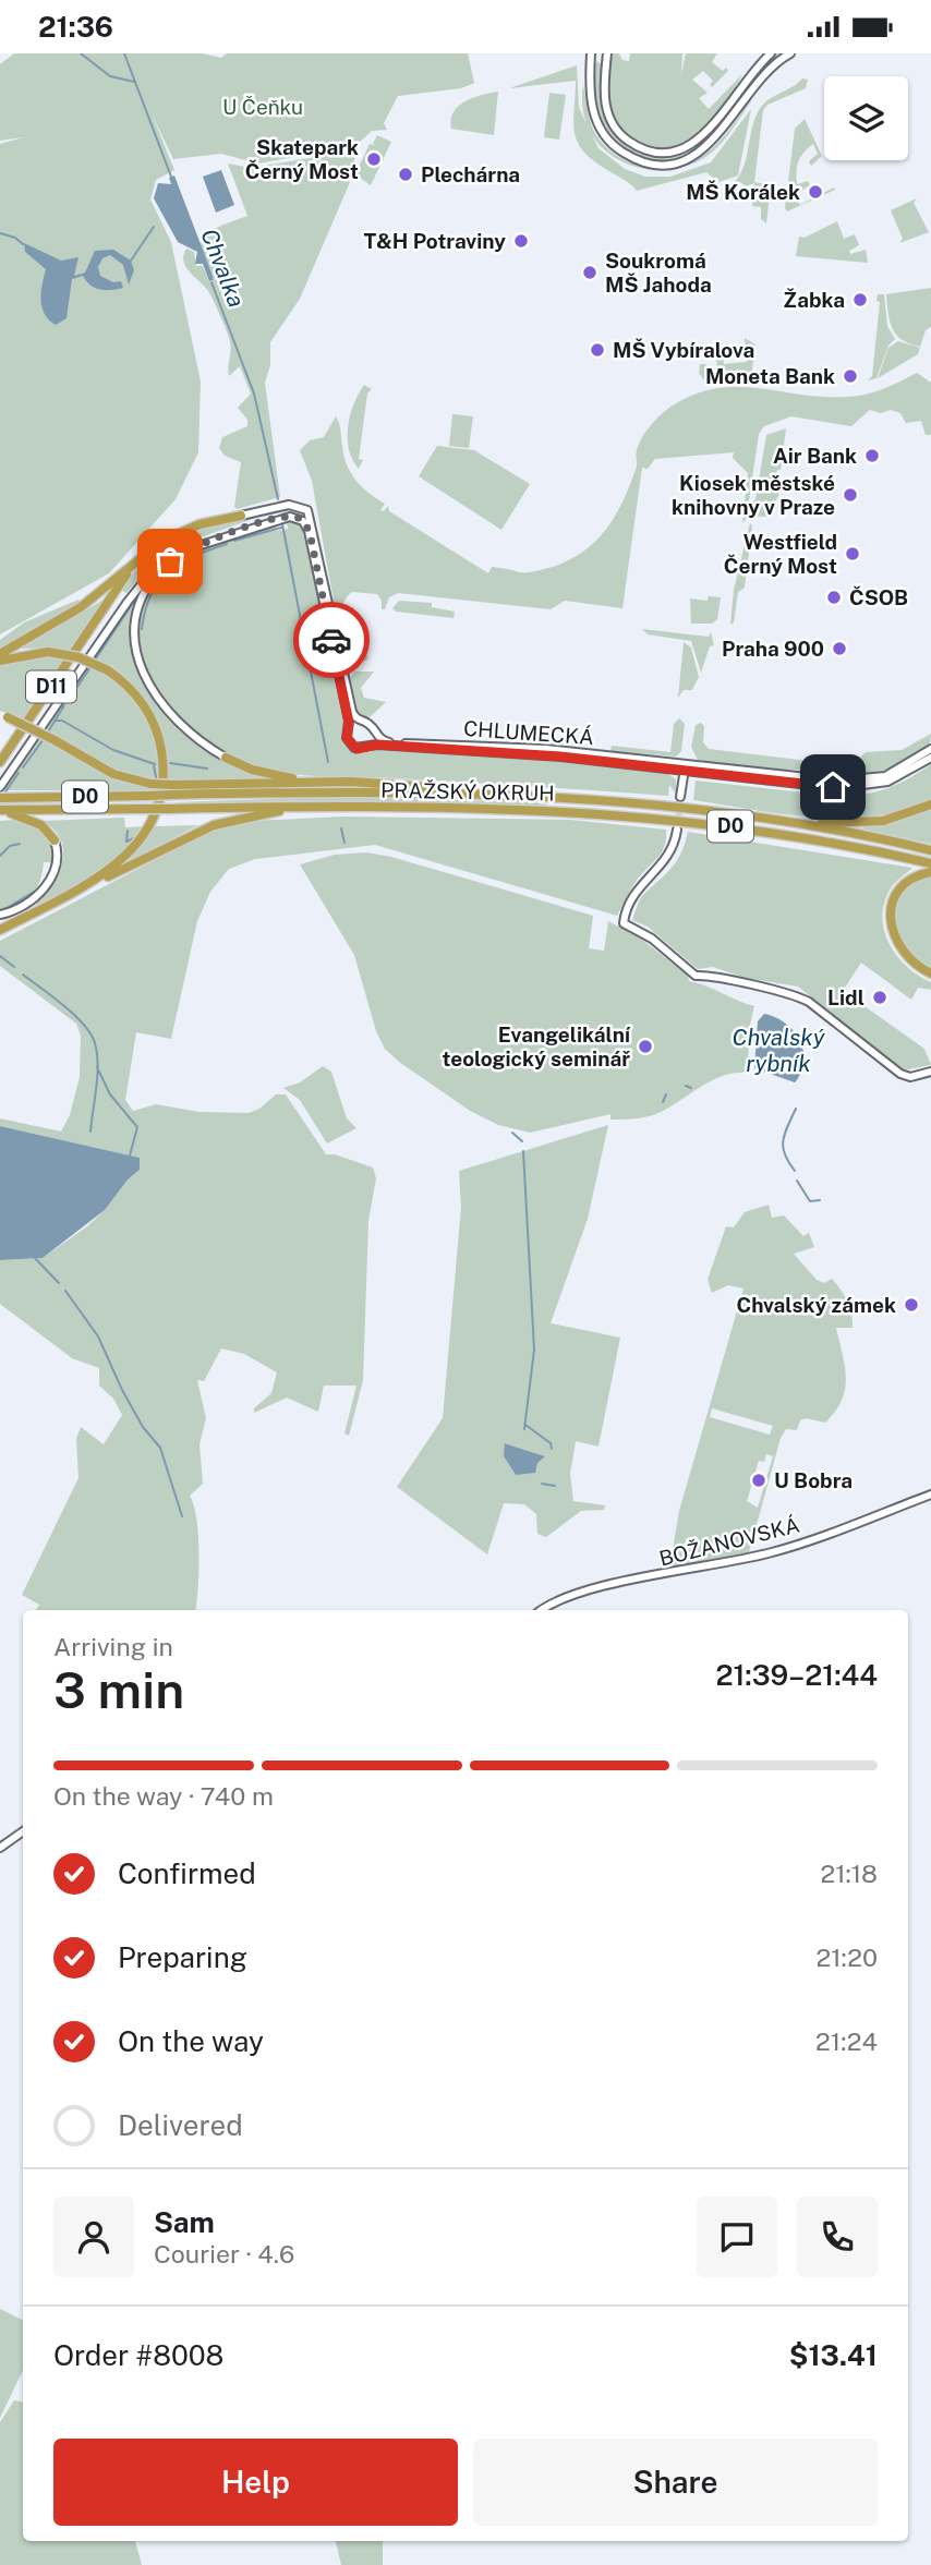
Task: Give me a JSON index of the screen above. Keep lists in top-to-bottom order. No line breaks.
{"streets":{"highway":["D11","PRAŽSKÝ OKRUH","D0"],"main road":["CHLUMECKÁ","BOŽANOVSKÁ"]},"water":["Chvalka","Chvalský rybník"],"parks":["U Čeňku"],"places":["Skatepark Černý Most","Plechárna","MŠ Korálek","T&H Potraviny","Soukromá MŠ Jahoda","Žabka","MŠ Vybíralova","Moneta Bank","Air Bank","Kiosek městské knihovny v Praze","Westfield Černý Most","ČSOB","Praha 900","Lidl","Evangelikální teologický seminář","Chvalský zámek","U Bobra"],"page":{"status":"21:36","heading":["3 min","Arriving in","21:39–21:44"],"panel":["Sam","Courier · 4.6","Order #8008","$13.41"],"bar":"On the way · 740 m","list":[["Confirmed","21:18"],["Preparing","21:20"],["On the way","21:24"],"Delivered"],"buttons":["Help","Share"]}}
